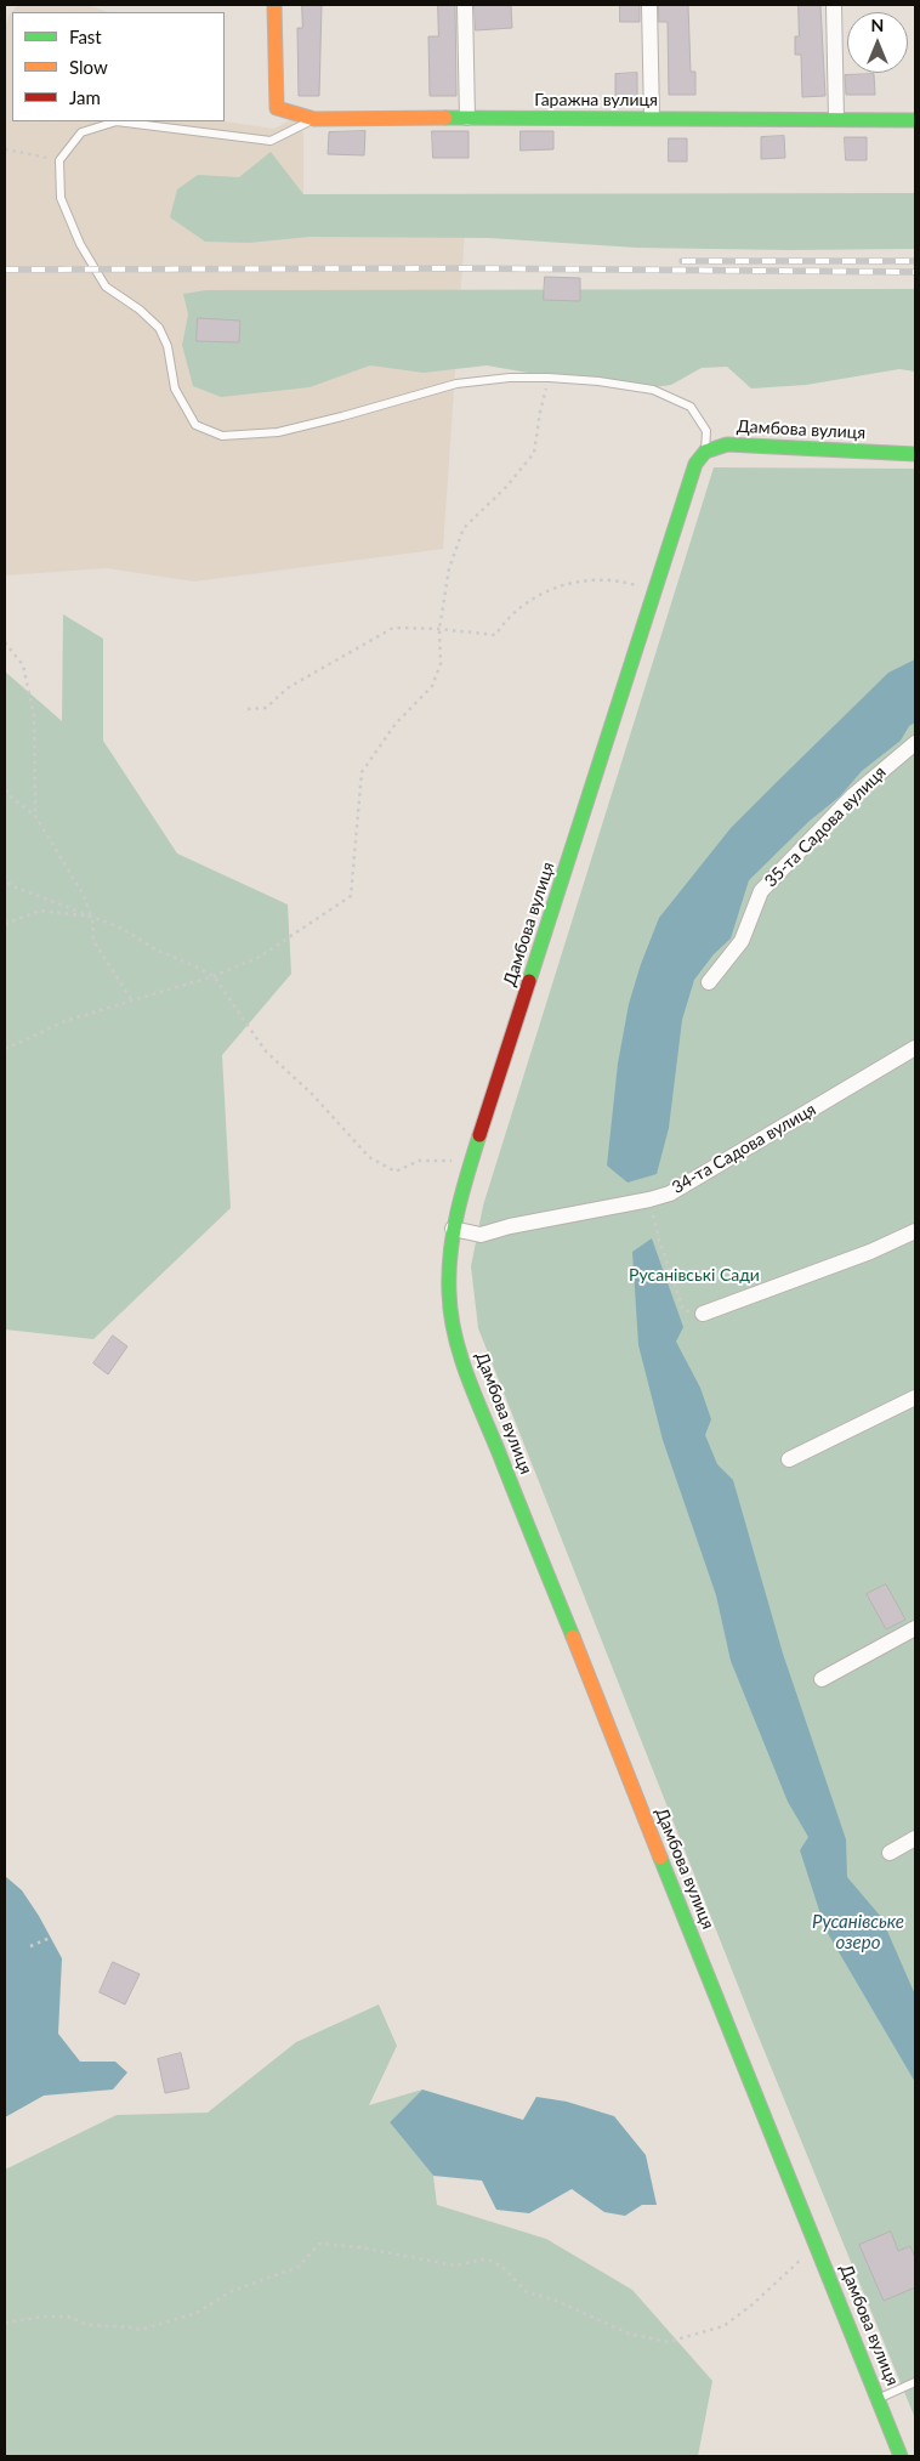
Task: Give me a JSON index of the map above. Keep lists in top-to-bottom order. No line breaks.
{"streets":{"street":["Гаражна вулиця","Дамбова вулиця","35-та Садова вулиця","34-та Садова вулиця"]},"crossings":[["Дамбова вулиця","34-та Садова вулиця"]],"water":["Русанівське озеро"],"parks":["Русанівські Сади"],"legend":["Fast","Slow","Jam"],"north":"top"}
